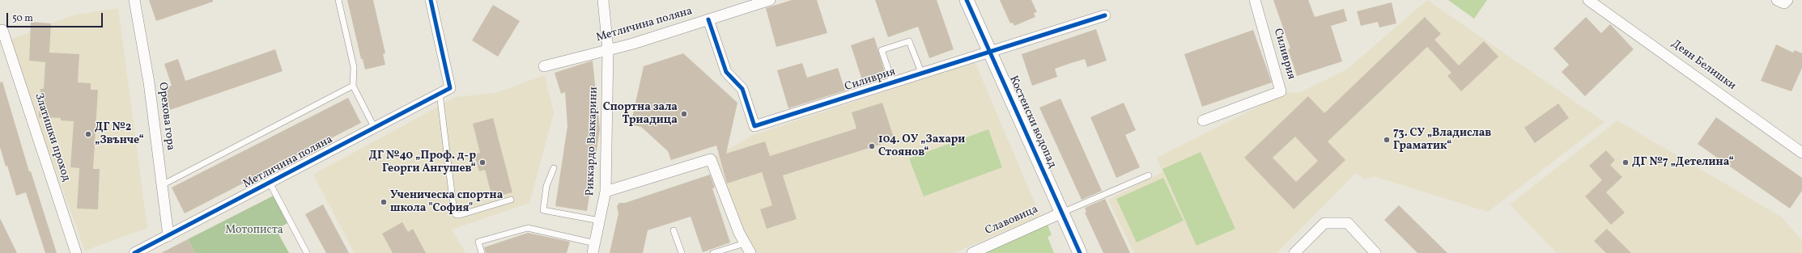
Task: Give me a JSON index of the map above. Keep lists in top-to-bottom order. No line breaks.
{"streets":{"street":["Метличина поляна","Силиврия","Деян Белишки","Орехова гора","Костенски водопад","Златишки проход","Риккардо Ваккарини","Славовица"]},"crossings":[["Метличина поляна","Силиврия"],["Метличина поляна","Орехова гора"],["Метличина поляна","Риккардо Ваккарини"],["Силиврия","Костенски водопад"],["Костенски водопад","Славовица"]],"parks":["Мотописта"],"places":["Спортна зала Триадица","ДГ №2 „Звънче“","73. СУ „Владислав Граматик“","104. ОУ „Захари Стоянов“","ДГ №40 „Проф. д-р Георги Ангушев“","ДГ №7 „Детелина“","Ученическа спортна школа \"София\""],"scale_bar":"50 m"}
